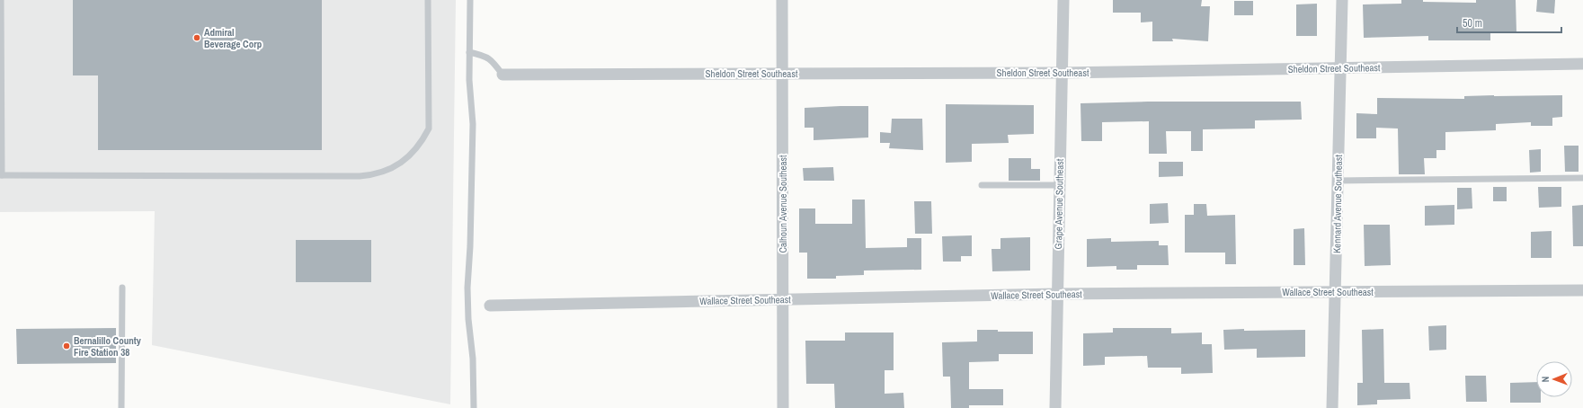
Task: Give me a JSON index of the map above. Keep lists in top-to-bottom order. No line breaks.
{"streets":{"street":["Sheldon Street Southeast","Calhoun Avenue Southeast","Grape Avenue Southeast","Kennard Avenue Southeast","Wallace Street Southeast"]},"crossings":[["Sheldon Street Southeast","Calhoun Avenue Southeast"],["Sheldon Street Southeast","Grape Avenue Southeast"],["Sheldon Street Southeast","Kennard Avenue Southeast"],["Calhoun Avenue Southeast","Wallace Street Southeast"],["Grape Avenue Southeast","Wallace Street Southeast"],["Kennard Avenue Southeast","Wallace Street Southeast"]],"places":["Admiral Beverage Corp","Bernalillo County Fire Station 38"],"scale_bar":"50 m","north":"left"}
